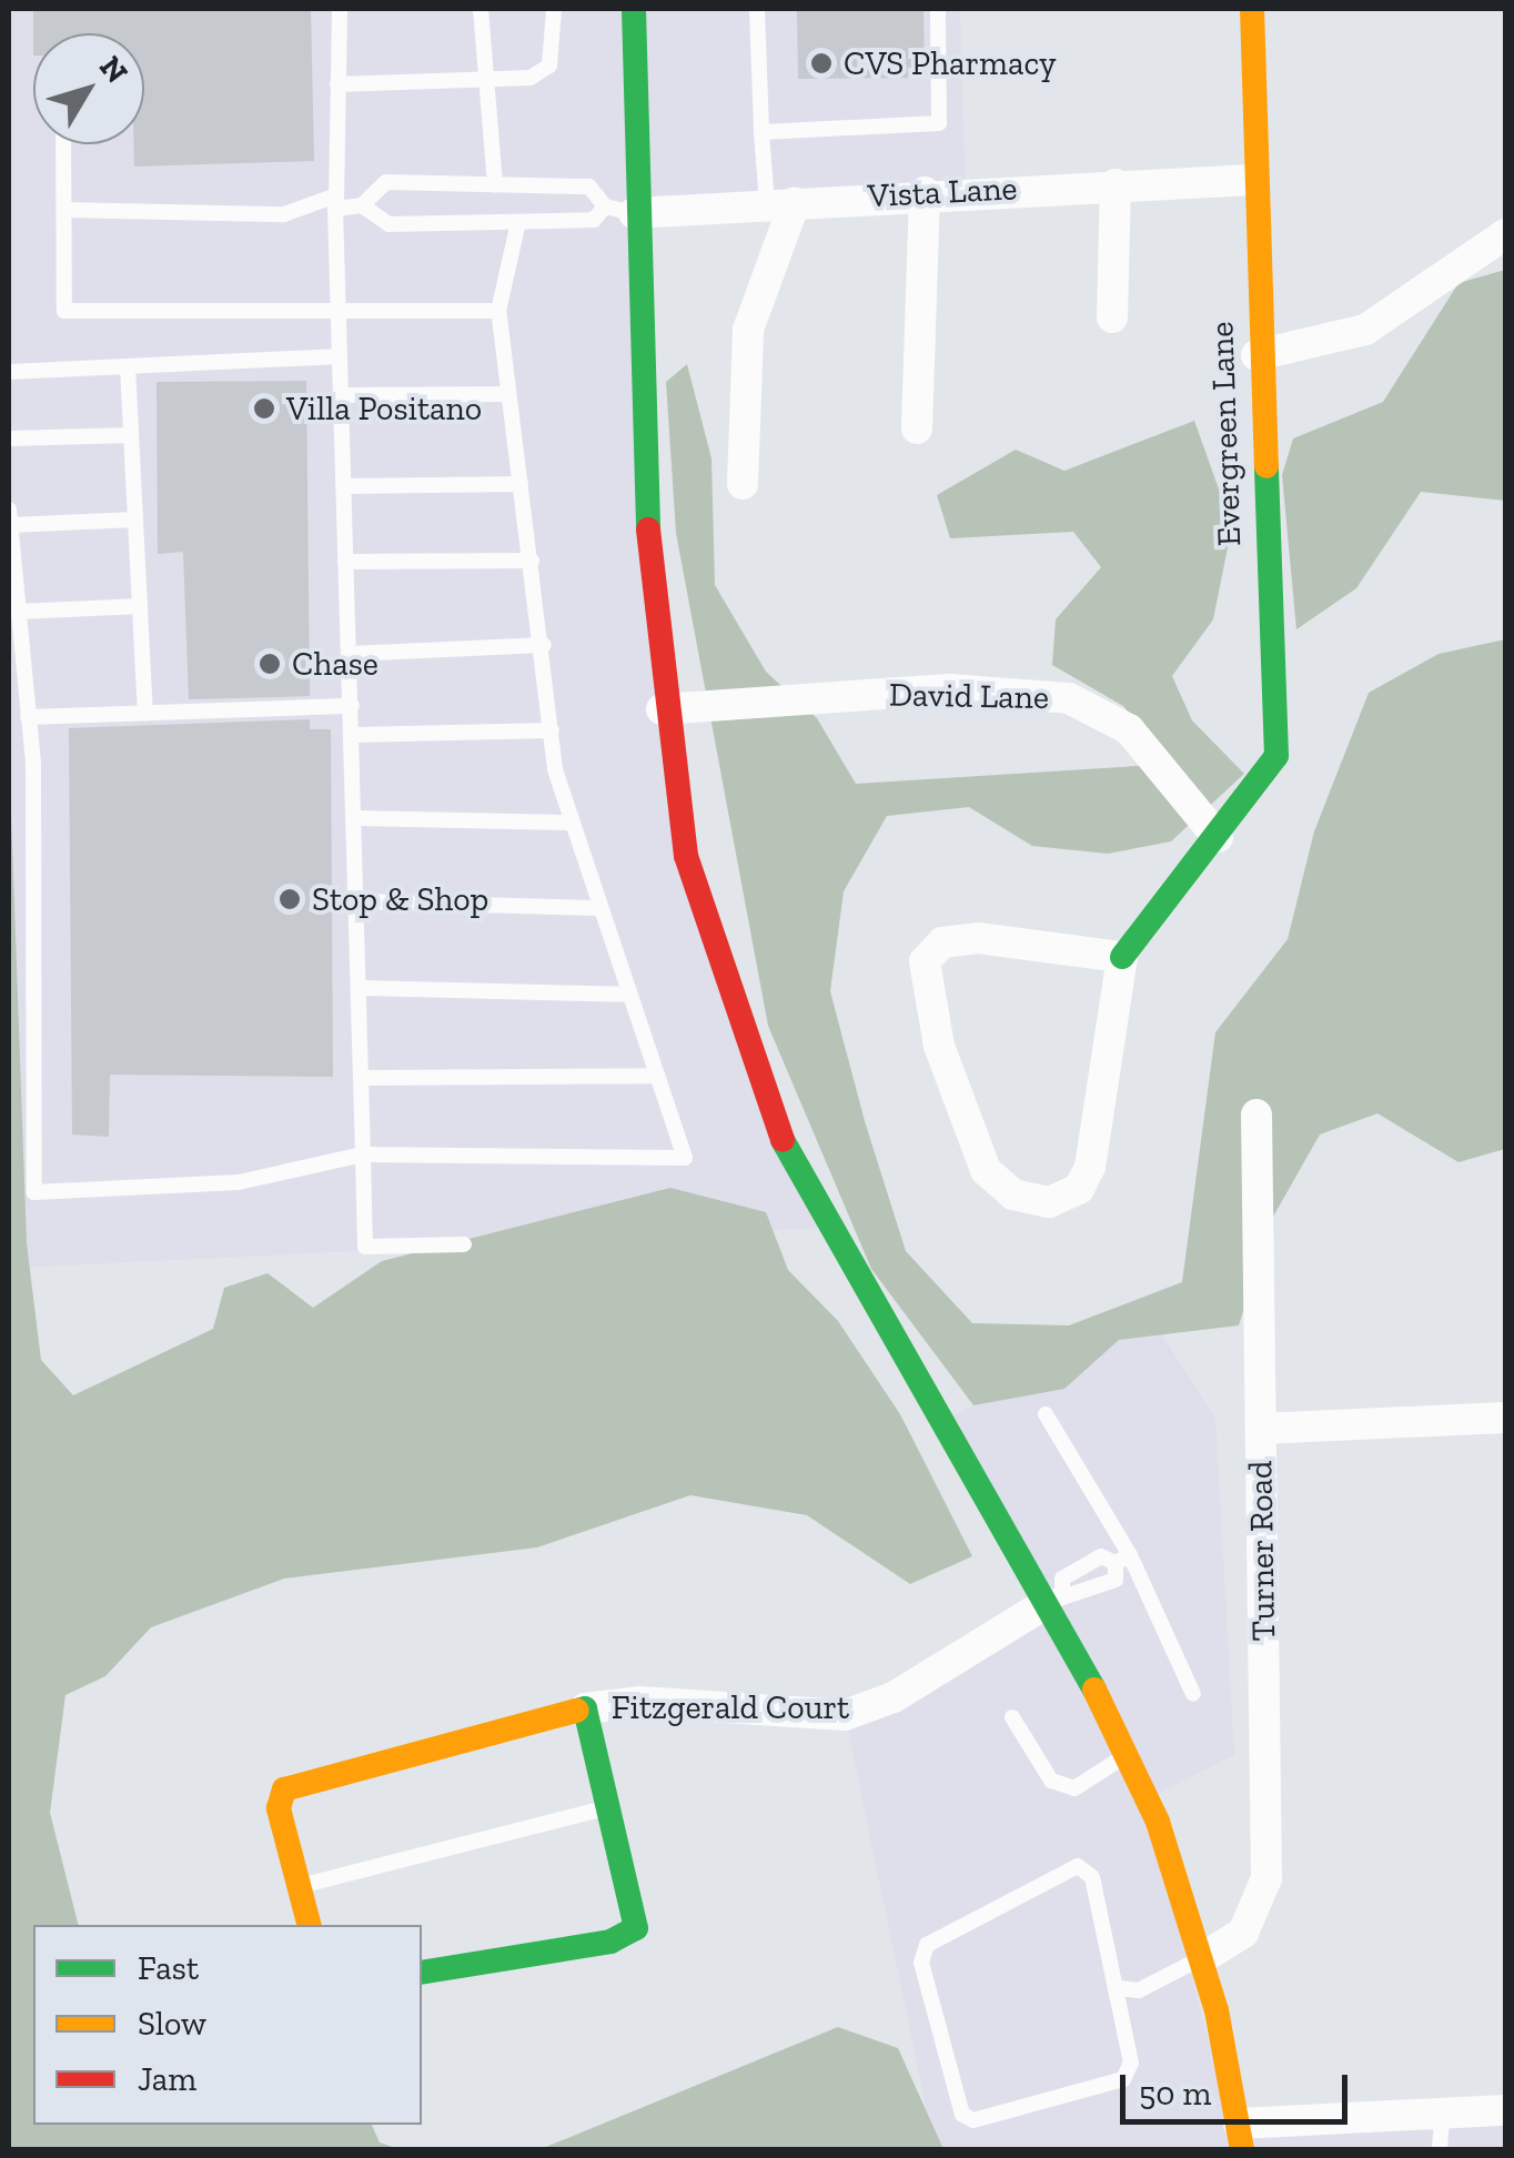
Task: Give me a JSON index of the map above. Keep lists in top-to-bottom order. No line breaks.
{"streets":{"main road":["Evergreen Lane","Fitzgerald Court"],"street":["Vista Lane","David Lane","Turner Road"]},"crossings":[["Vista Lane","Evergreen Lane"],["Evergreen Lane","David Lane"]],"places":["CVS Pharmacy","Villa Positano","Chase","Stop & Shop"],"legend":["Fast","Slow","Jam"],"scale_bar":"50 m","north":"top right"}
